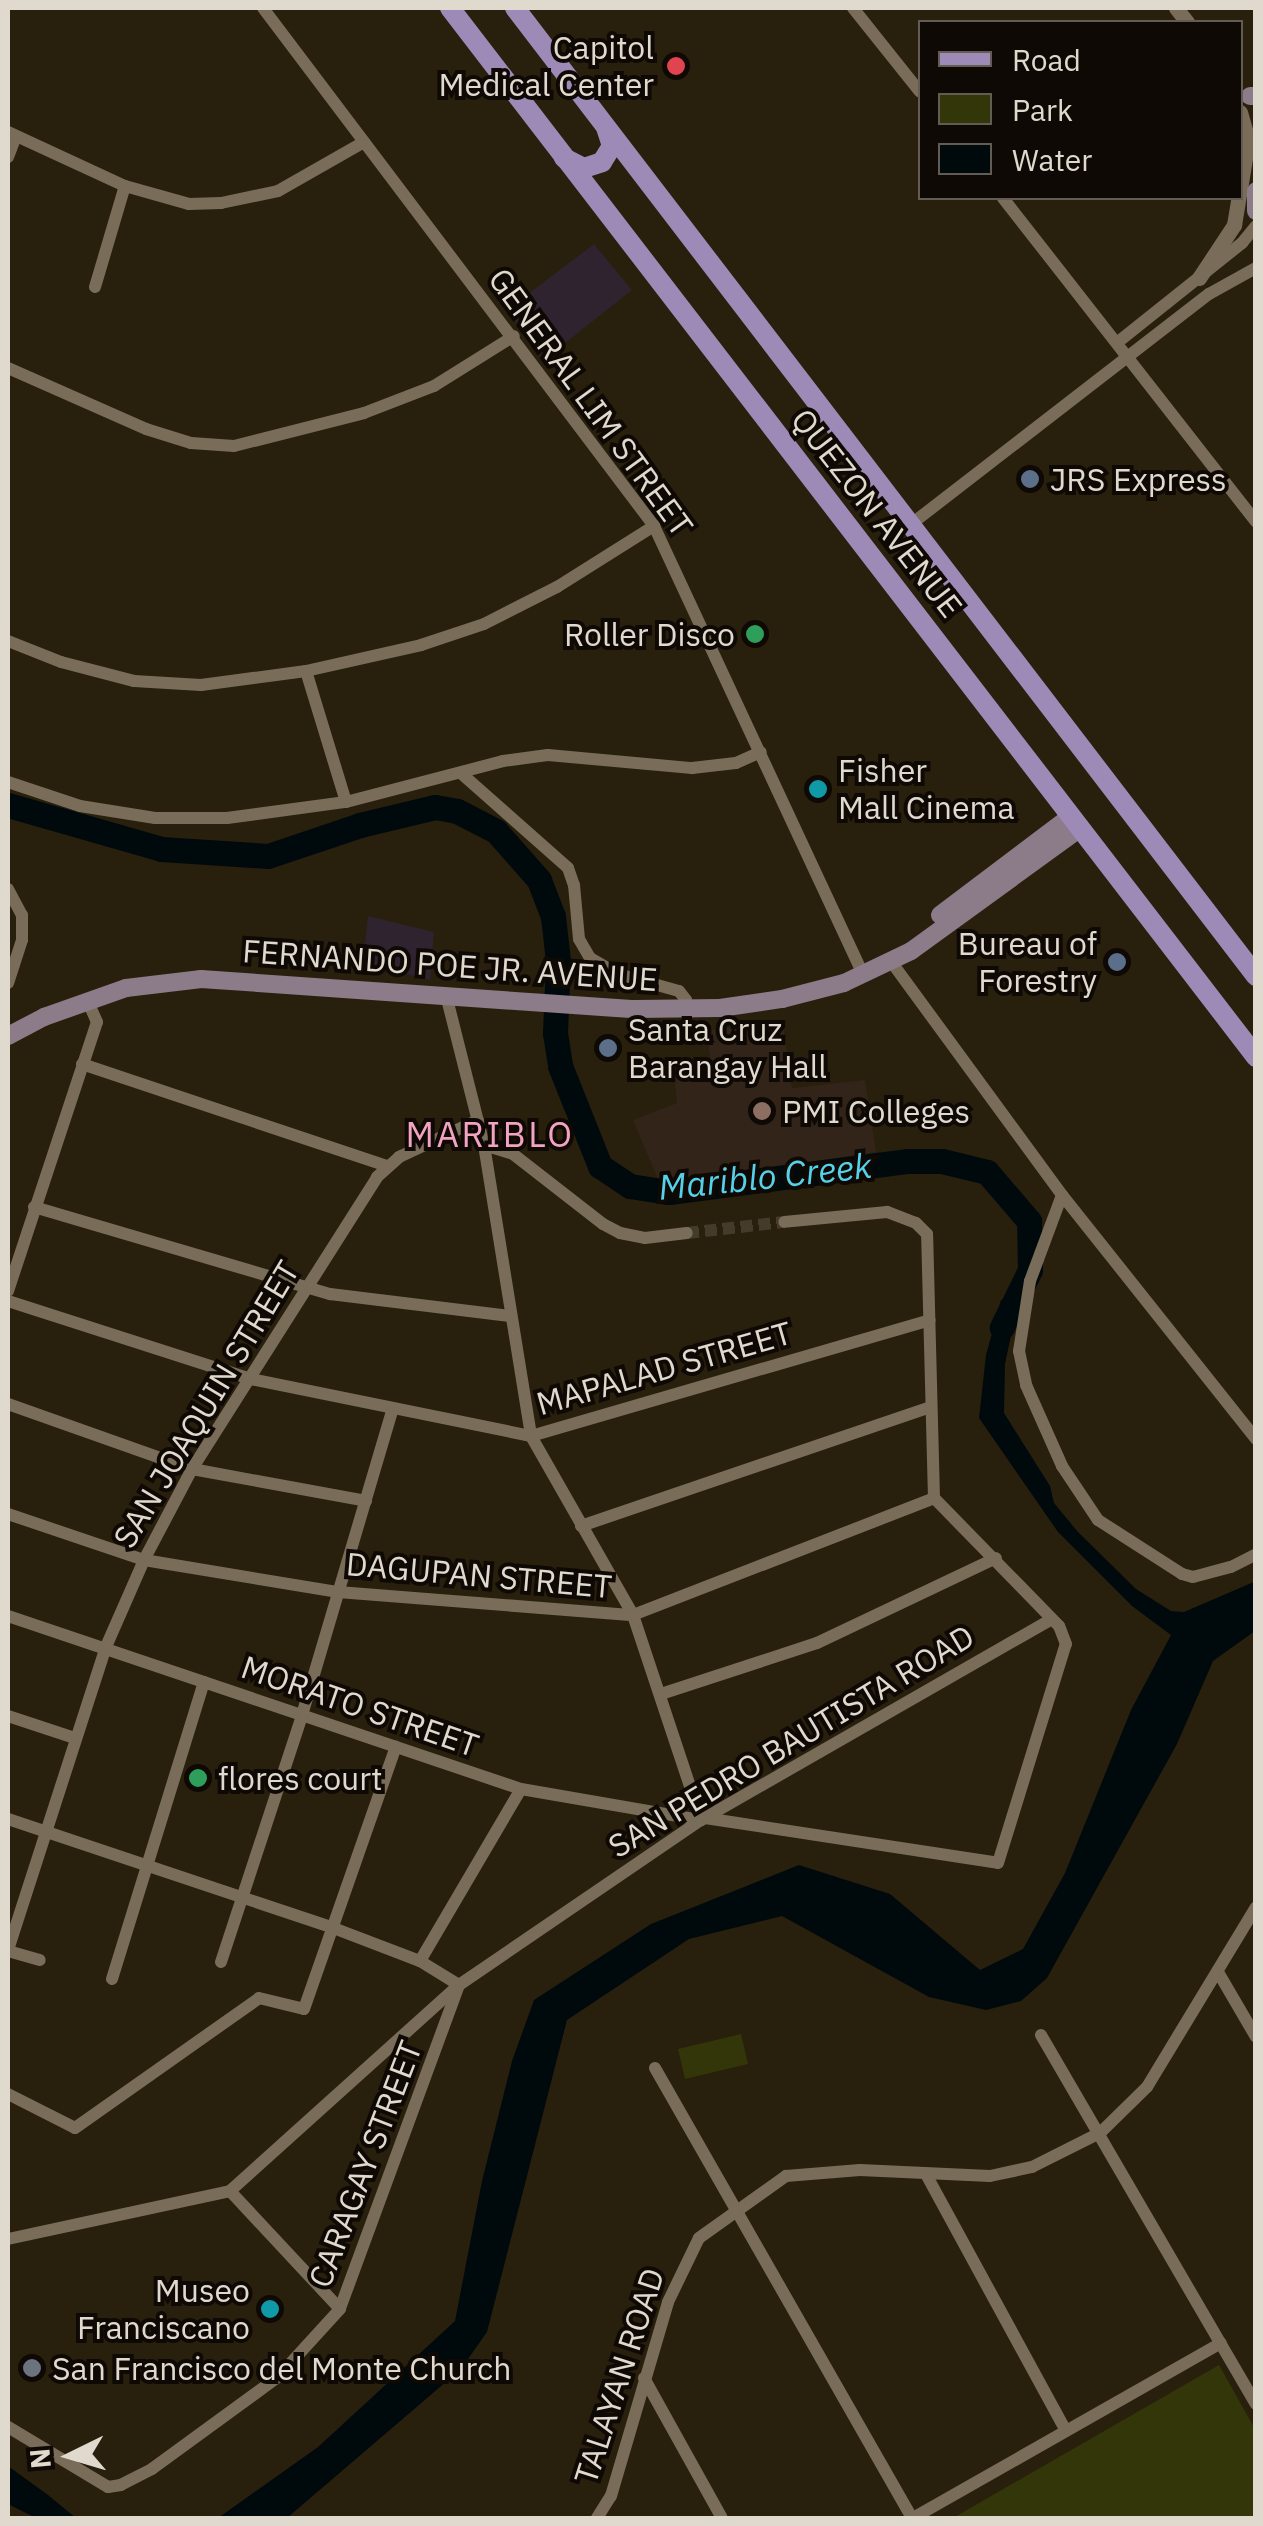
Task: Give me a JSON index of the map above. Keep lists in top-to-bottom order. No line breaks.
{"streets":{"main road":["QUEZON AVENUE","FERNANDO POE JR. AVENUE"],"street":["GENERAL LIM STREET","MAPALAD STREET","SAN JOAQUIN STREET","DAGUPAN STREET","MORATO STREET","SAN PEDRO BAUTISTA ROAD","CARAGAY STREET","TALAYAN ROAD"]},"crossings":[["GENERAL LIM STREET","FERNANDO POE JR. AVENUE"],["QUEZON AVENUE","FERNANDO POE JR. AVENUE"],["MAPALAD STREET","SAN JOAQUIN STREET"],["SAN JOAQUIN STREET","DAGUPAN STREET"],["SAN JOAQUIN STREET","MORATO STREET"],["MORATO STREET","SAN PEDRO BAUTISTA ROAD"],["SAN PEDRO BAUTISTA ROAD","CARAGAY STREET"]],"districts":["MARIBLO"],"water":["Mariblo Creek"],"places":["Capitol Medical Center","JRS Express","Roller Disco","Fisher Mall Cinema","Bureau of Forestry","Santa Cruz Barangay Hall","PMI Colleges","flores court","Museo Franciscano","San Francisco del Monte Church"],"legend":["Road","Park","Water"],"north":"left"}
